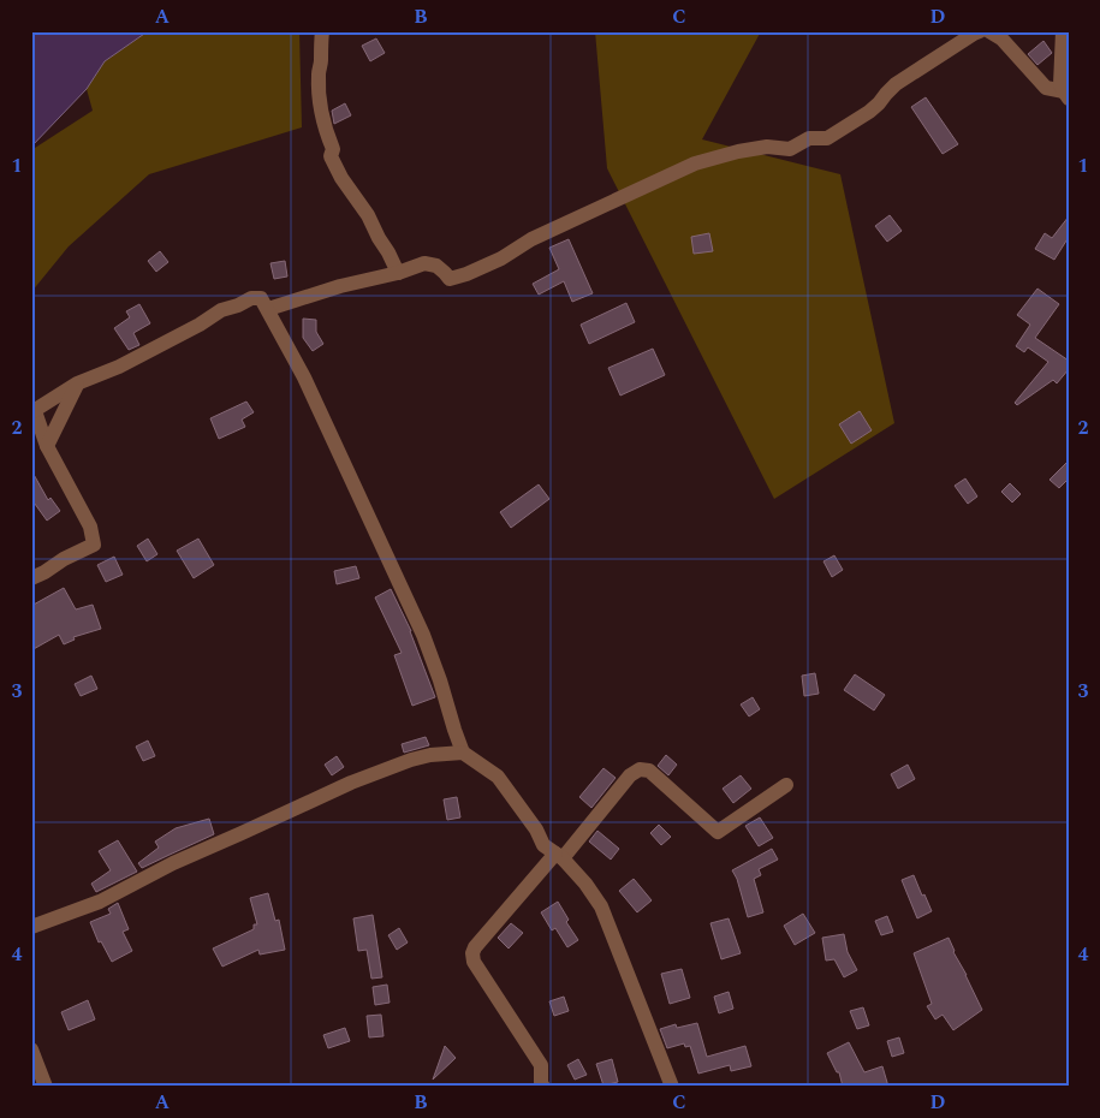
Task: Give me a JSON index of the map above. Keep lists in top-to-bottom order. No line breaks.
{"grid":{"columns":["A","B","C","D"],"rows":["1","2","3","4"]}}
